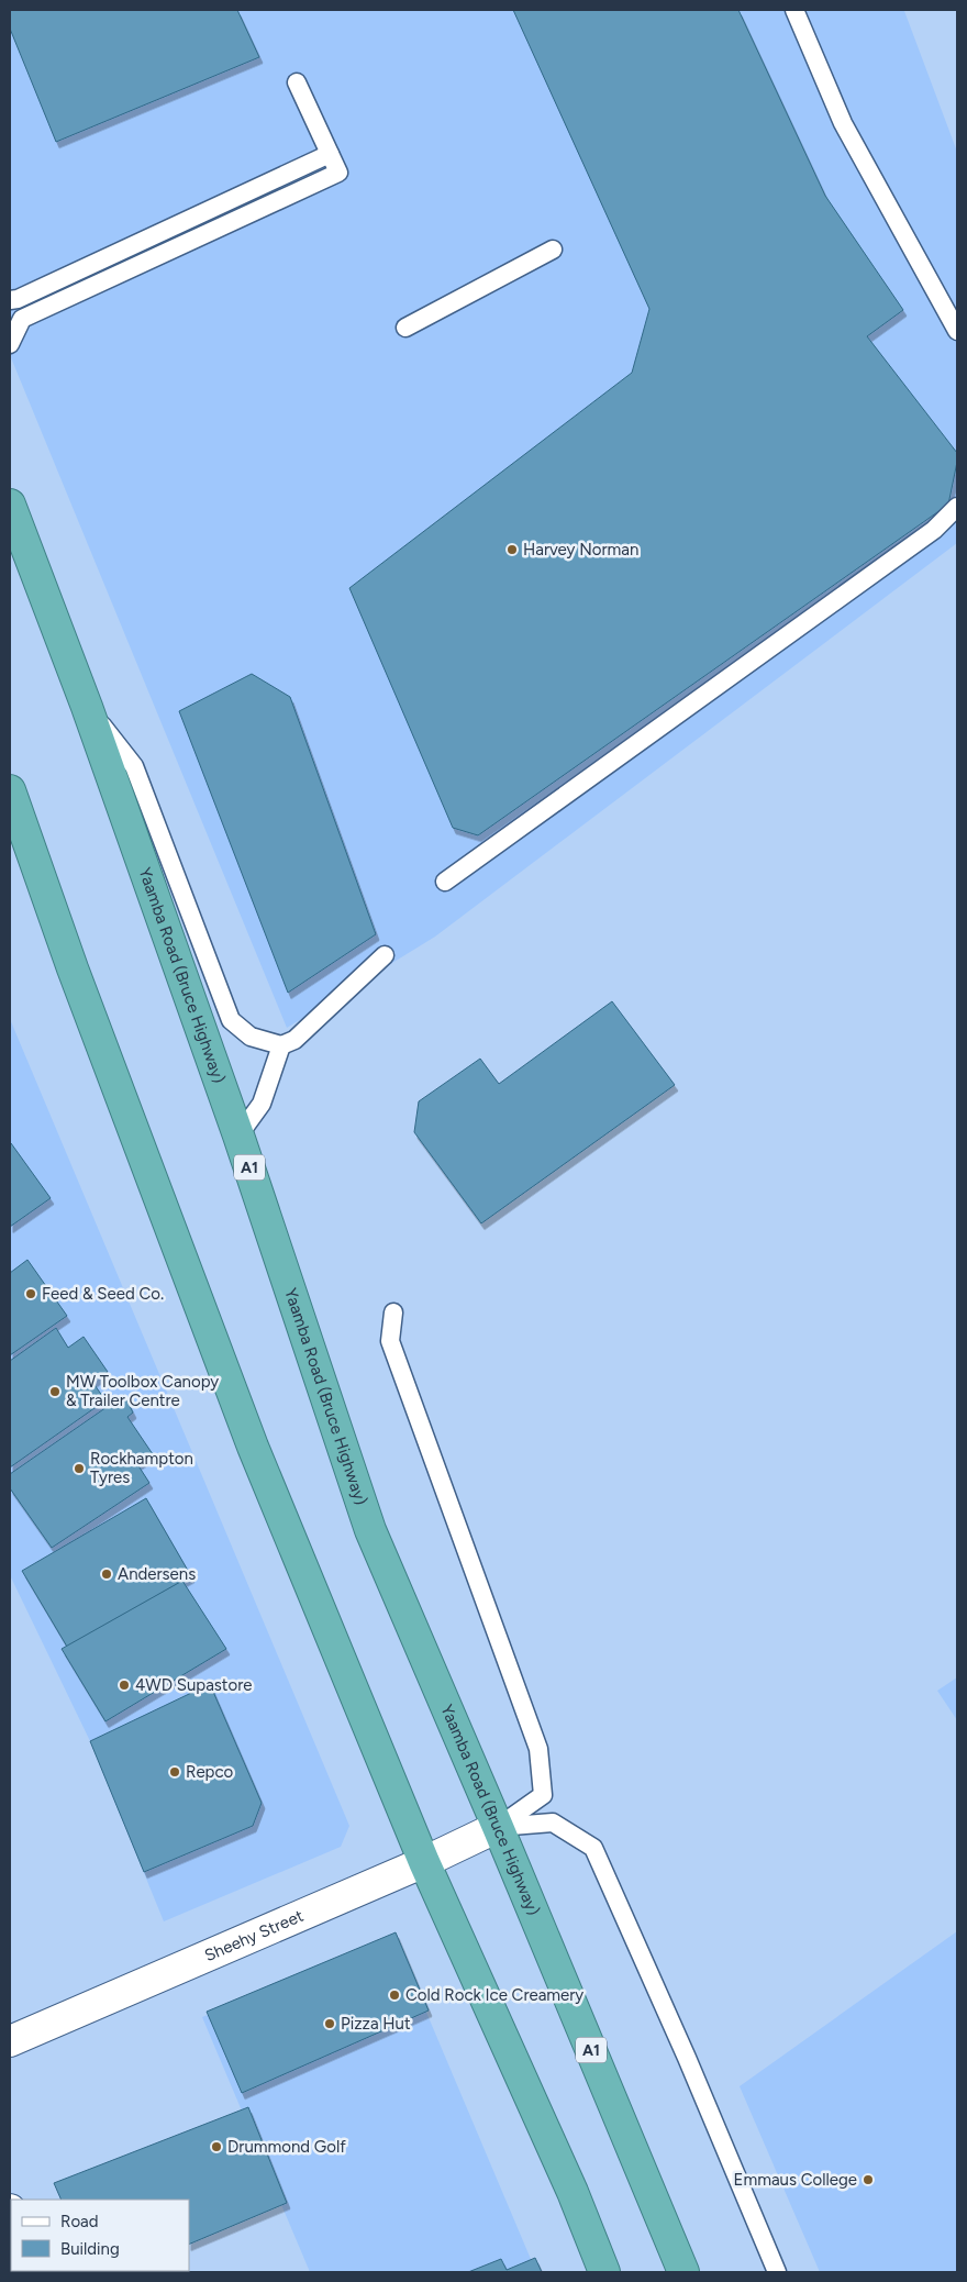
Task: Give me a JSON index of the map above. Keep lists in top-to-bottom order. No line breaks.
{"streets":{"highway":["Yaamba Road (Bruce Highway)","A1"],"street":["Sheehy Street"]},"crossings":[["Yaamba Road (Bruce Highway)","Sheehy Street"]],"places":["Harvey Norman","Feed & Seed Co.","MW Toolbox Canopy & Trailer Centre","Rockhampton Tyres","Andersens","4WD Supastore","Repco","Cold Rock Ice Creamery","Pizza Hut","Drummond Golf","Emmaus College"],"legend":["Road","Building"]}
